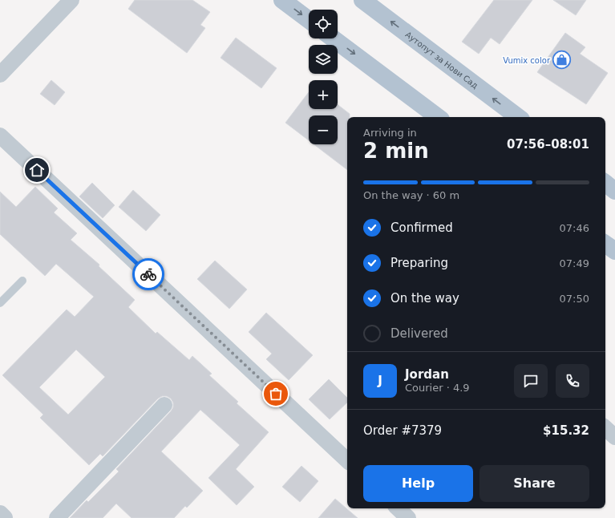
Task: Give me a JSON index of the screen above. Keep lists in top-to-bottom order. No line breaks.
{"streets":{"main road":["Аутопут за Нови Сад"]},"places":{"shop":["Vumix color"]},"page":{"map_buttons":["+","−"],"heading":["2 min","Arriving in","07:56–08:01"],"panel":["Jordan","Courier · 4.9","Order #7379","$15.32"],"bar":"On the way · 60 m","list":[["Confirmed","07:46"],["Preparing","07:49"],["On the way","07:50"],"Delivered"],"round":"J","buttons":["Help","Share"]}}
